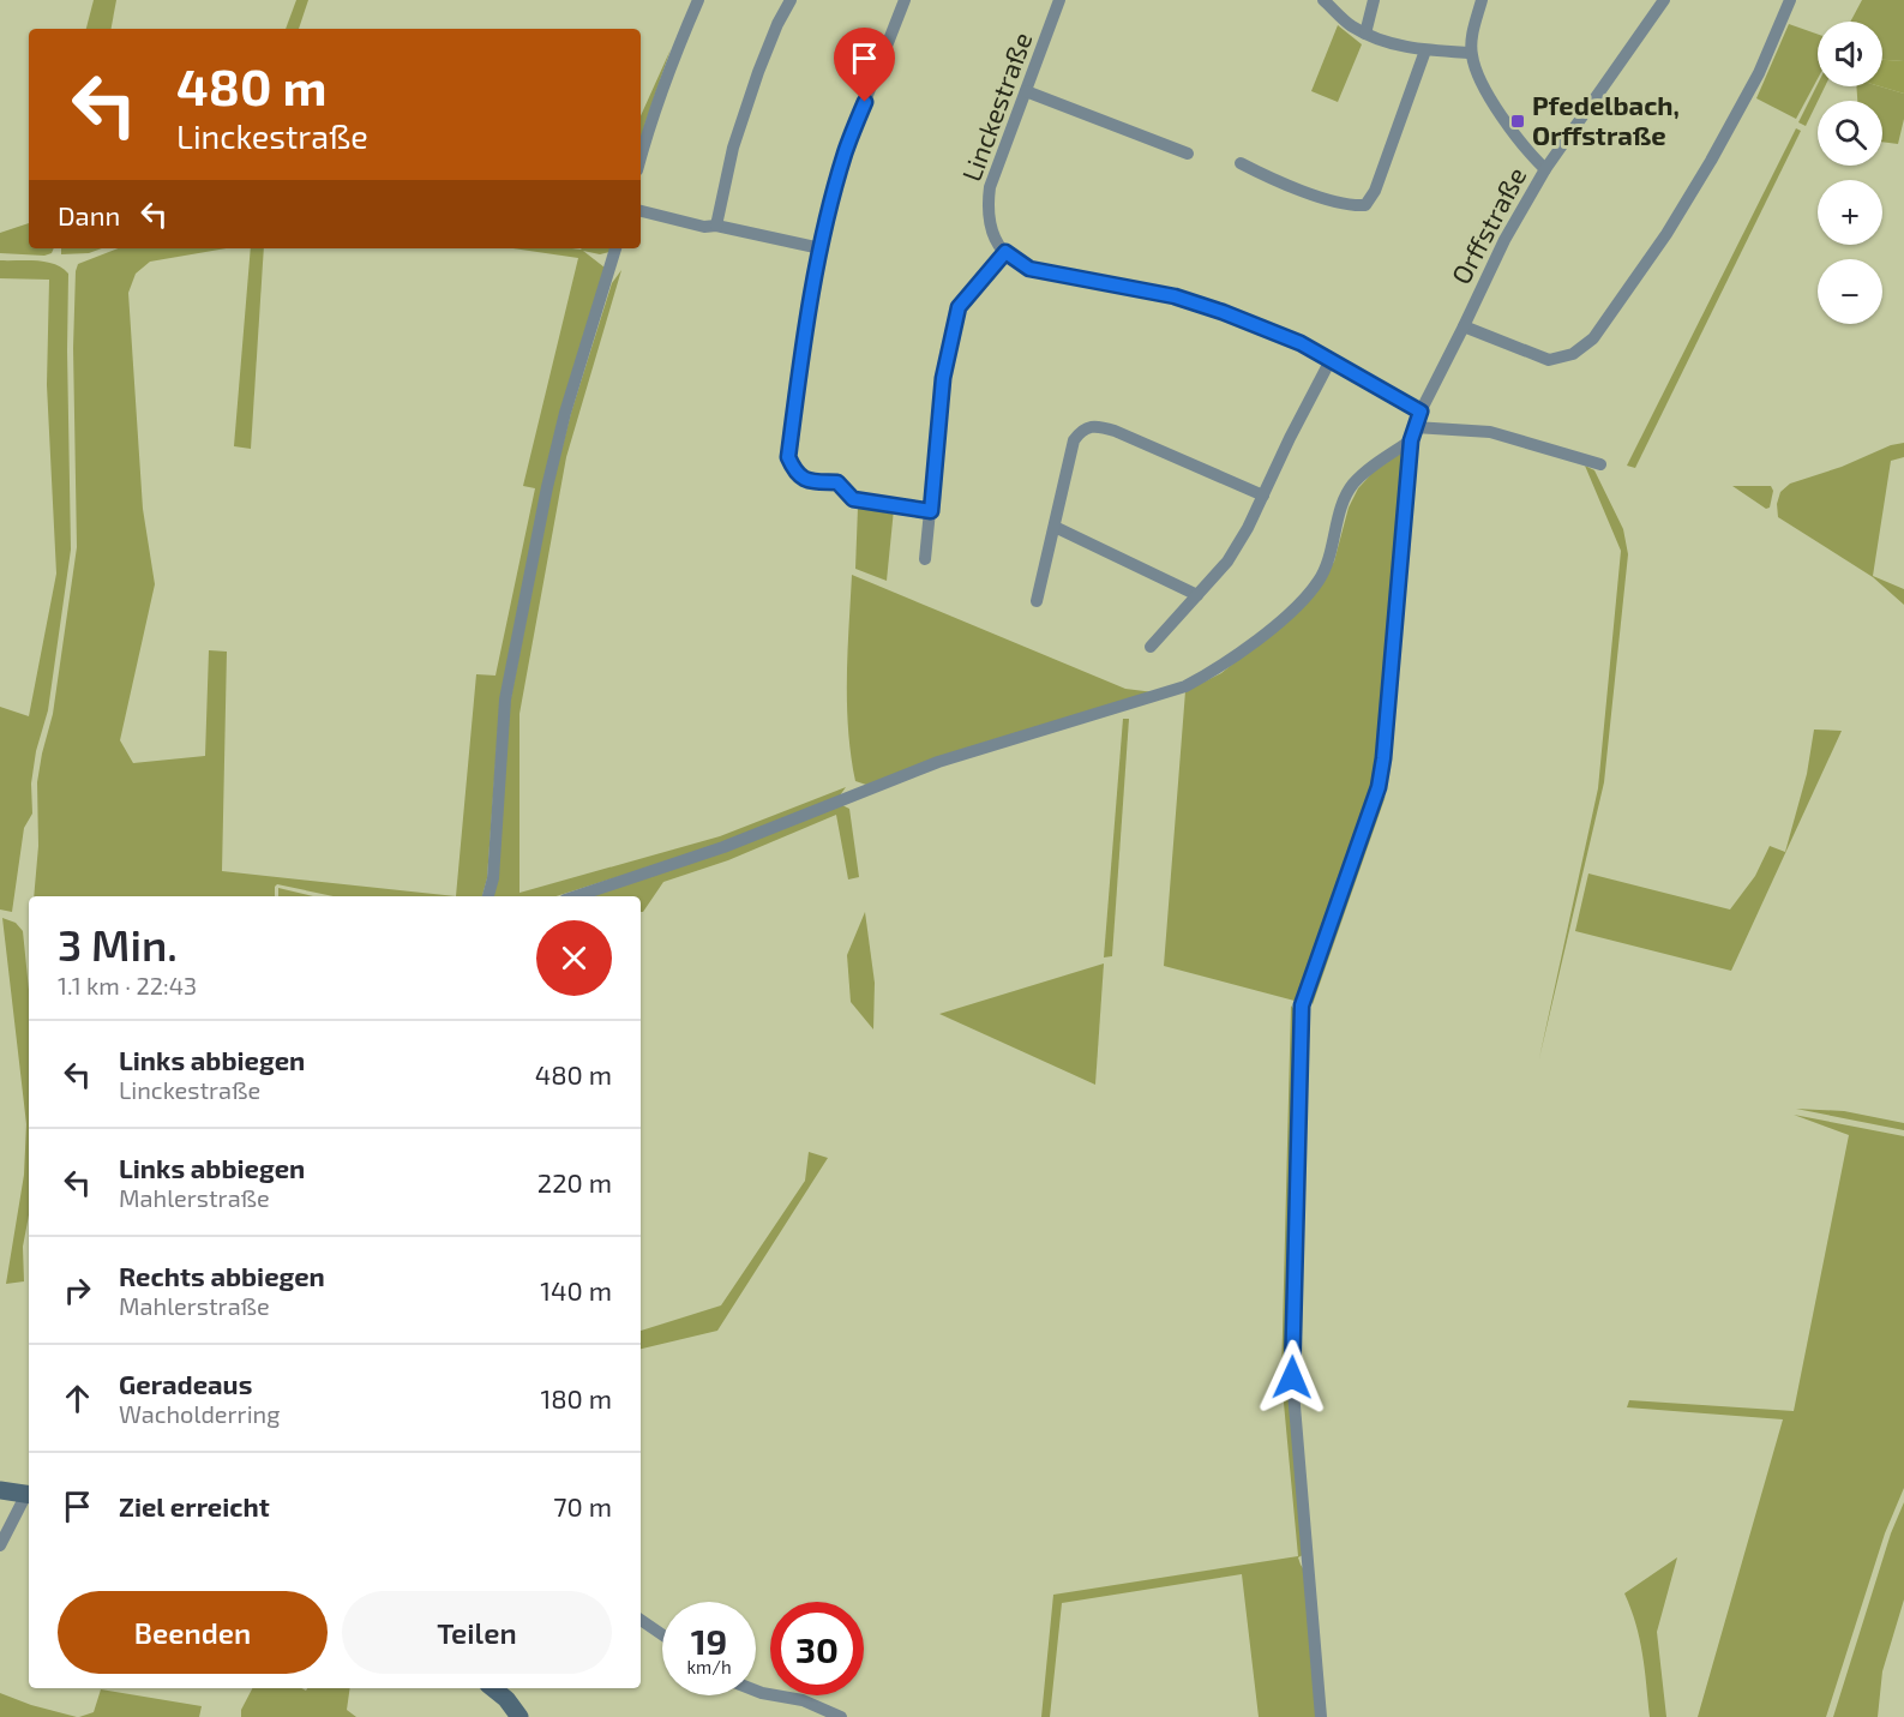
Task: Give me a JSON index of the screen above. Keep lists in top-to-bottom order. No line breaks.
{"streets":{"street":["Linckestraße","Orffstraße"]},"places":{"transit":["Pfedelbach, Orffstraße"]},"page":{"map_buttons":["+","−"],"turn":["480 m","Linckestraße"],"then":"Dann","heading":["3 Min.","1.1 km · 22:43"],"list":[{"name":"Links abbiegen","note":"Linckestraße","value":"480 m"},{"name":"Links abbiegen","note":"Mahlerstraße","value":"220 m"},{"name":"Rechts abbiegen","note":"Mahlerstraße","value":"140 m"},{"name":"Geradeaus","note":"Wacholderring","value":"180 m"},{"name":"Ziel erreicht","value":"70 m"}],"buttons":["Beenden","Teilen"],"speed":"19 km/h","limit":"30"}}
